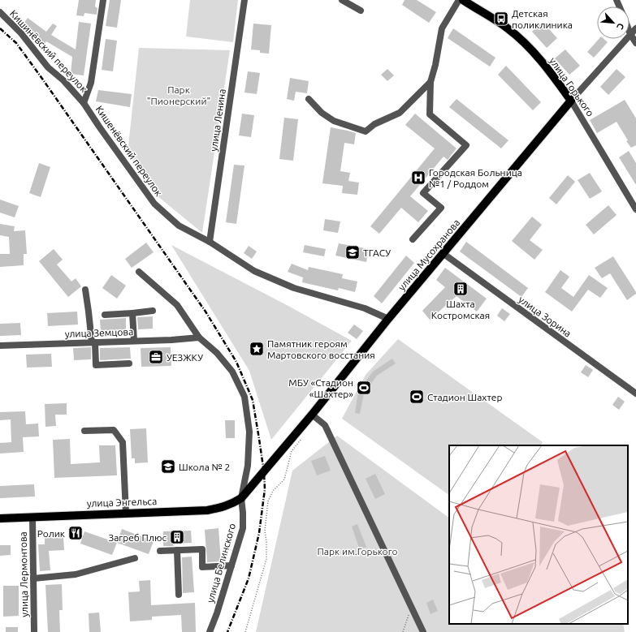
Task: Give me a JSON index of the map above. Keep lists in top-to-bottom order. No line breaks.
{"streets":{"main road":["улица Горького","улица Мусохранова","улица Энгельса"],"street":["Кишинёвский переулок","улица Ленина","Кишенёвский переулок","улица Зорина","улица Земцова","улица Белинского","улица Лермонтова"]},"crossings":[["Кишинёвский переулок","Кишенёвский переулок"],["улица Горького","улица Мусохранова"],["улица Ленина","Кишенёвский переулок"],["Кишенёвский переулок","улица Мусохранова"],["улица Мусохранова","улица Зорина"],["улица Мусохранова","улица Энгельса"],["улица Мусохранова","улица Белинского"],["улица Земцова","улица Белинского"],["улица Энгельса","улица Белинского"],["улица Энгельса","улица Лермонтова"]],"parks":["Парк \"Пионерский\"","Парк им.Горького"],"places":{"bus stop":["Детская поликлиника"],"hospital":["Городская Больница №1 / Роддом"],"school or university":["ТГАСУ","Школа № 2"],"building":["Шахта Костромская","Загреб Плюс"],"place":["Памятник героям Мартовского восстания"],"office":["УЕЗЖКУ"],"sports":["МБУ «Стадион «Шахтер»","Стадион Шахтер"],"restaurant":["Ролик"]},"north":"bottom right"}
